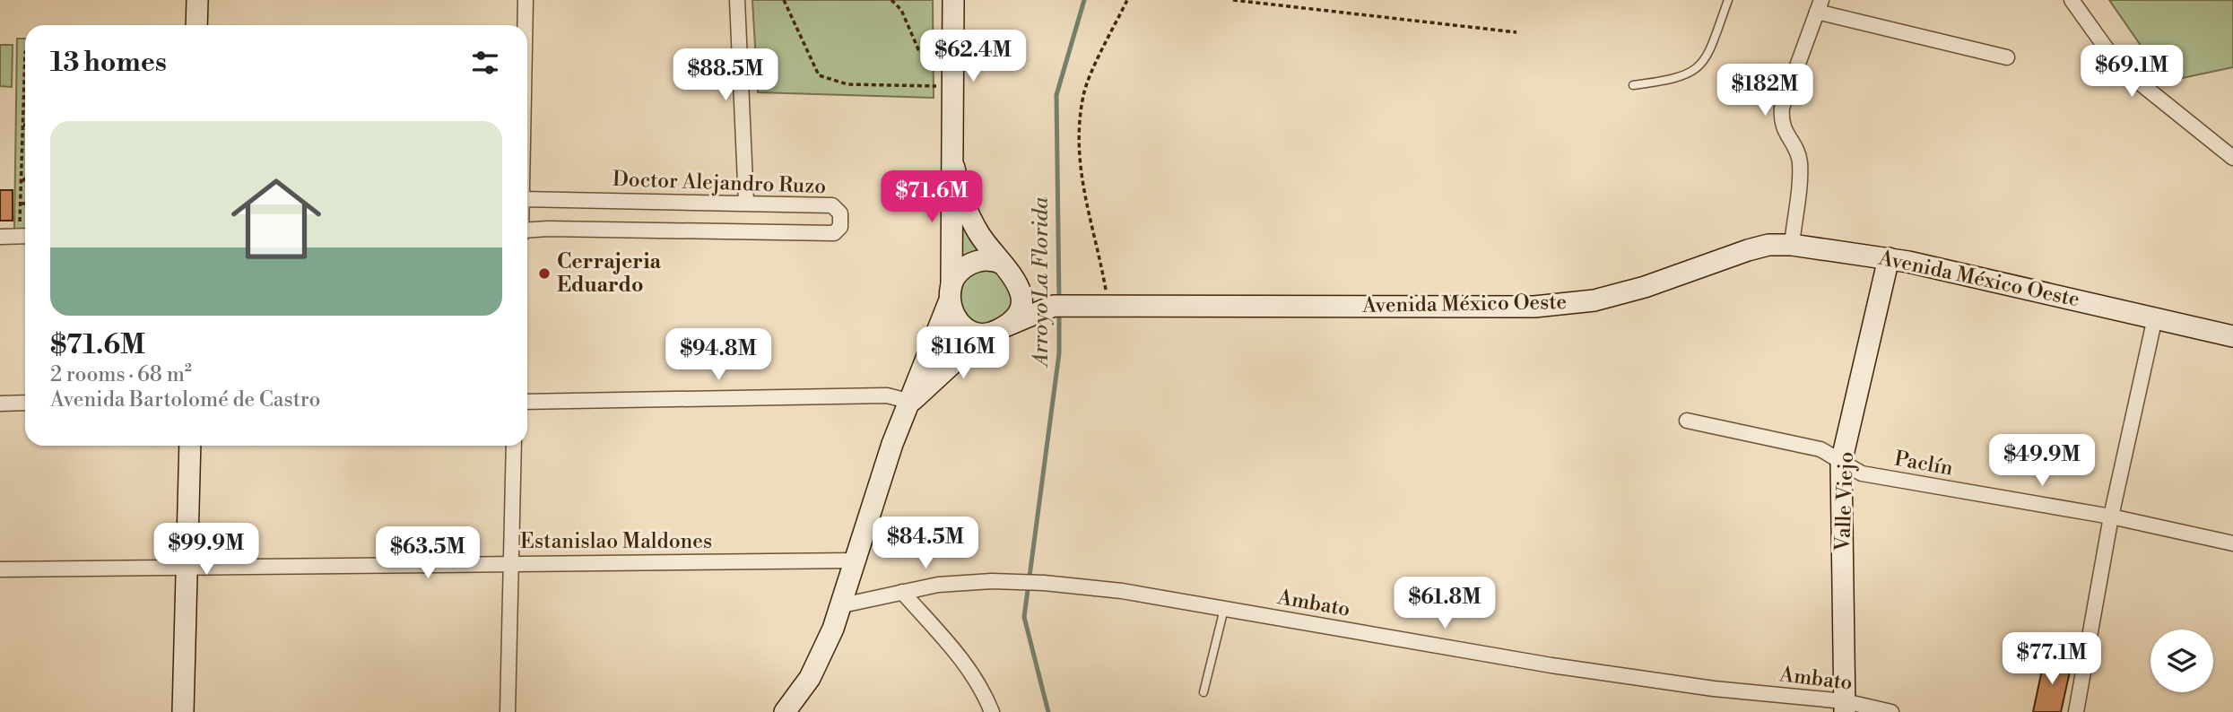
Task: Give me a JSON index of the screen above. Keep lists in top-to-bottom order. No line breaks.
{"streets":{"main road":["Avenida México Oeste","Valle Viejo"],"street":["Doctor Alejandro Ruzo","Paclín","Estanislao Maldones","Ambato"]},"crossings":[["Avenida México Oeste","Valle Viejo"],["Paclín","Valle Viejo"],["Valle Viejo","Ambato"]],"water":["Arroyo La Florida"],"places":["Cerrajeria Eduardo"],"page":{"heading":"13 homes","price":["$62.4M","$69.1M","$88.5M","$182M","$71.6M","$116M","$94.8M","$49.9M","$84.5M","$99.9M","$63.5M","$61.8M","$77.1M"],"list":[{"name":"$71.6M","note":"2 rooms · 68 m² · Avenida Bartolomé de Castro"}]}}
